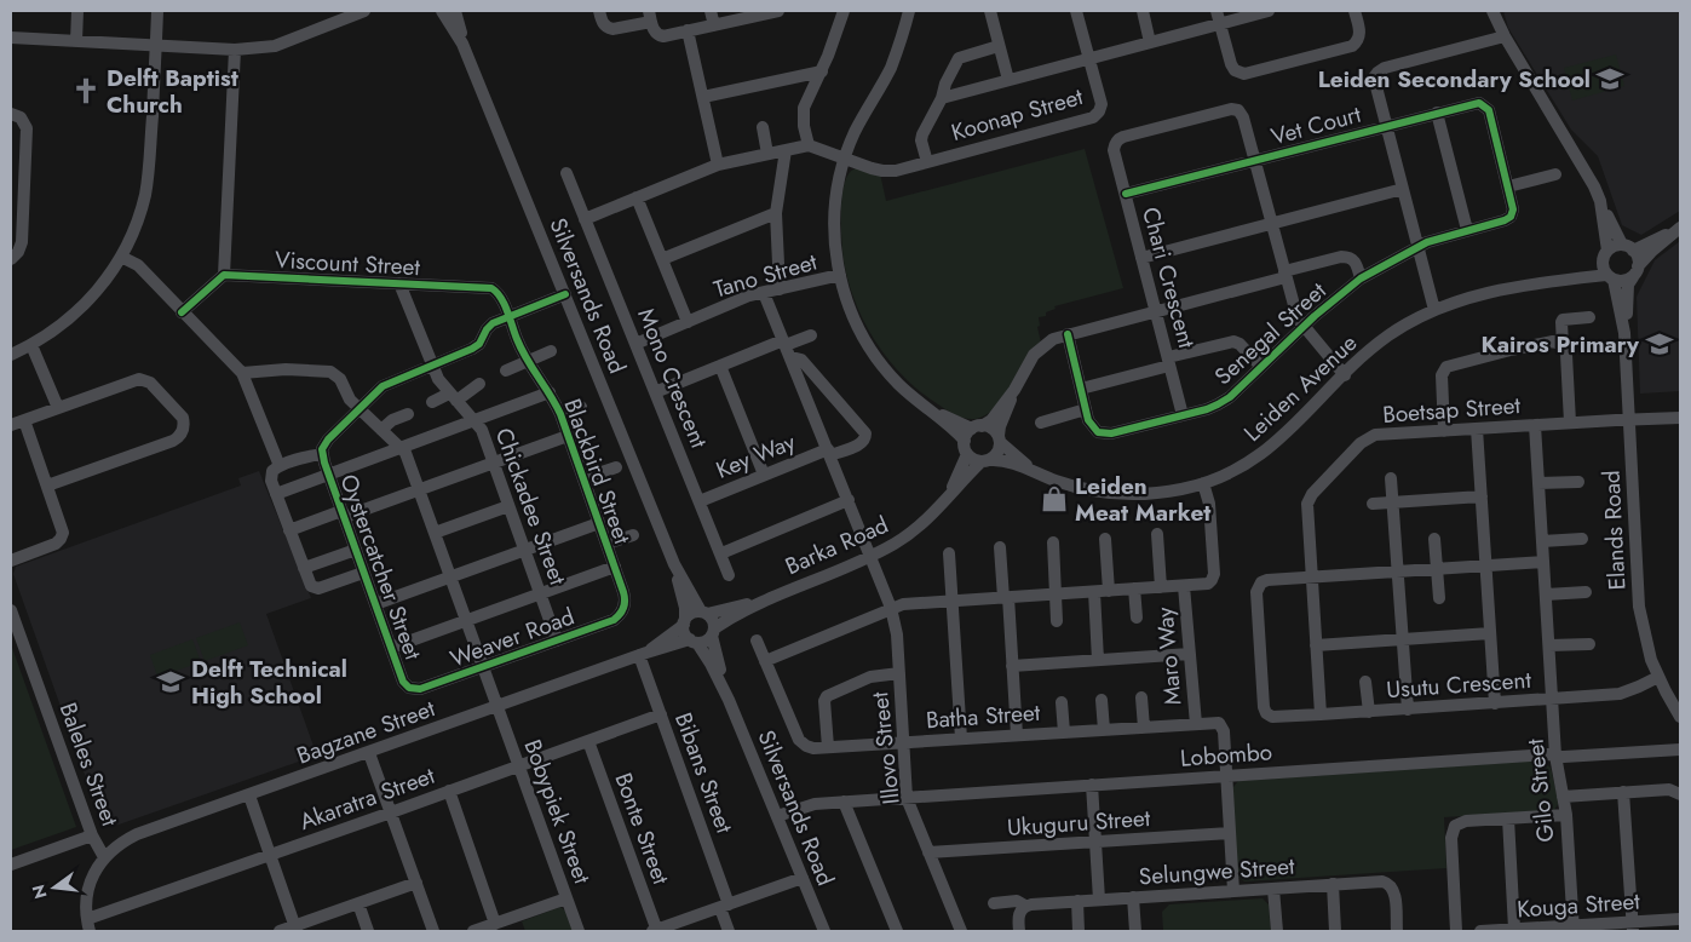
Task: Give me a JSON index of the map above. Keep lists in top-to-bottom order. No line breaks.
{"streets":{"street":["Koonap Street","Vet Court","Viscount Street","Tano Street","Chari Crescent","Silversands Road","Senegal Street","Mono Crescent","Leiden Avenue","Boetsap Street","Key Way","Blackbird Street","Chickadee Street","Elands Road","Barka Road","Oystercatcher Street","Weaver Road","Maro Way","Usutu Crescent","Batha Street","Bagzane Street","Illovo Street","Lobombo","Baleles Street","Bibans Street","Gilo Street","Akaratra Street","Bobypiek Street","Ukuguru Street","Bonte Street","Selungwe Street","Kouga Street"]},"crossings":[["Vet Court","Chari Crescent"],["Vet Court","Senegal Street"],["Viscount Street","Blackbird Street"],["Viscount Street","Chickadee Street"],["Tano Street","Mono Crescent"],["Tano Street","Illovo Street"],["Chari Crescent","Senegal Street"],["Chari Crescent","Leiden Avenue"],["Silversands Road","Barka Road"],["Silversands Road","Bagzane Street"],["Silversands Road","Lobombo"],["Mono Crescent","Key Way"],["Leiden Avenue","Elands Road"],["Leiden Avenue","Barka Road"],["Boetsap Street","Elands Road"],["Boetsap Street","Usutu Crescent"],["Boetsap Street","Gilo Street"],["Key Way","Illovo Street"],["Blackbird Street","Weaver Road"],["Chickadee Street","Weaver Road"],["Elands Road","Usutu Crescent"],["Barka Road","Bagzane Street"],["Barka Road","Illovo Street"],["Oystercatcher Street","Weaver Road"],["Weaver Road","Bobypiek Street"],["Maro Way","Batha Street"],["Usutu Crescent","Gilo Street"],["Batha Street","Illovo Street"],["Batha Street","Lobombo"],["Bagzane Street","Baleles Street"],["Bagzane Street","Bibans Street"],["Bagzane Street","Bobypiek Street"],["Illovo Street","Lobombo"],["Illovo Street","Ukuguru Street"],["Lobombo","Gilo Street"],["Baleles Street","Akaratra Street"],["Bibans Street","Akaratra Street"],["Gilo Street","Kouga Street"],["Akaratra Street","Bobypiek Street"],["Akaratra Street","Bonte Street"]],"places":{"school or university":["Leiden Secondary School","Kairos Primary","Delft Technical High School"],"church":["Delft Baptist Church"],"shop":["Leiden Meat Market"]},"north":"left"}
